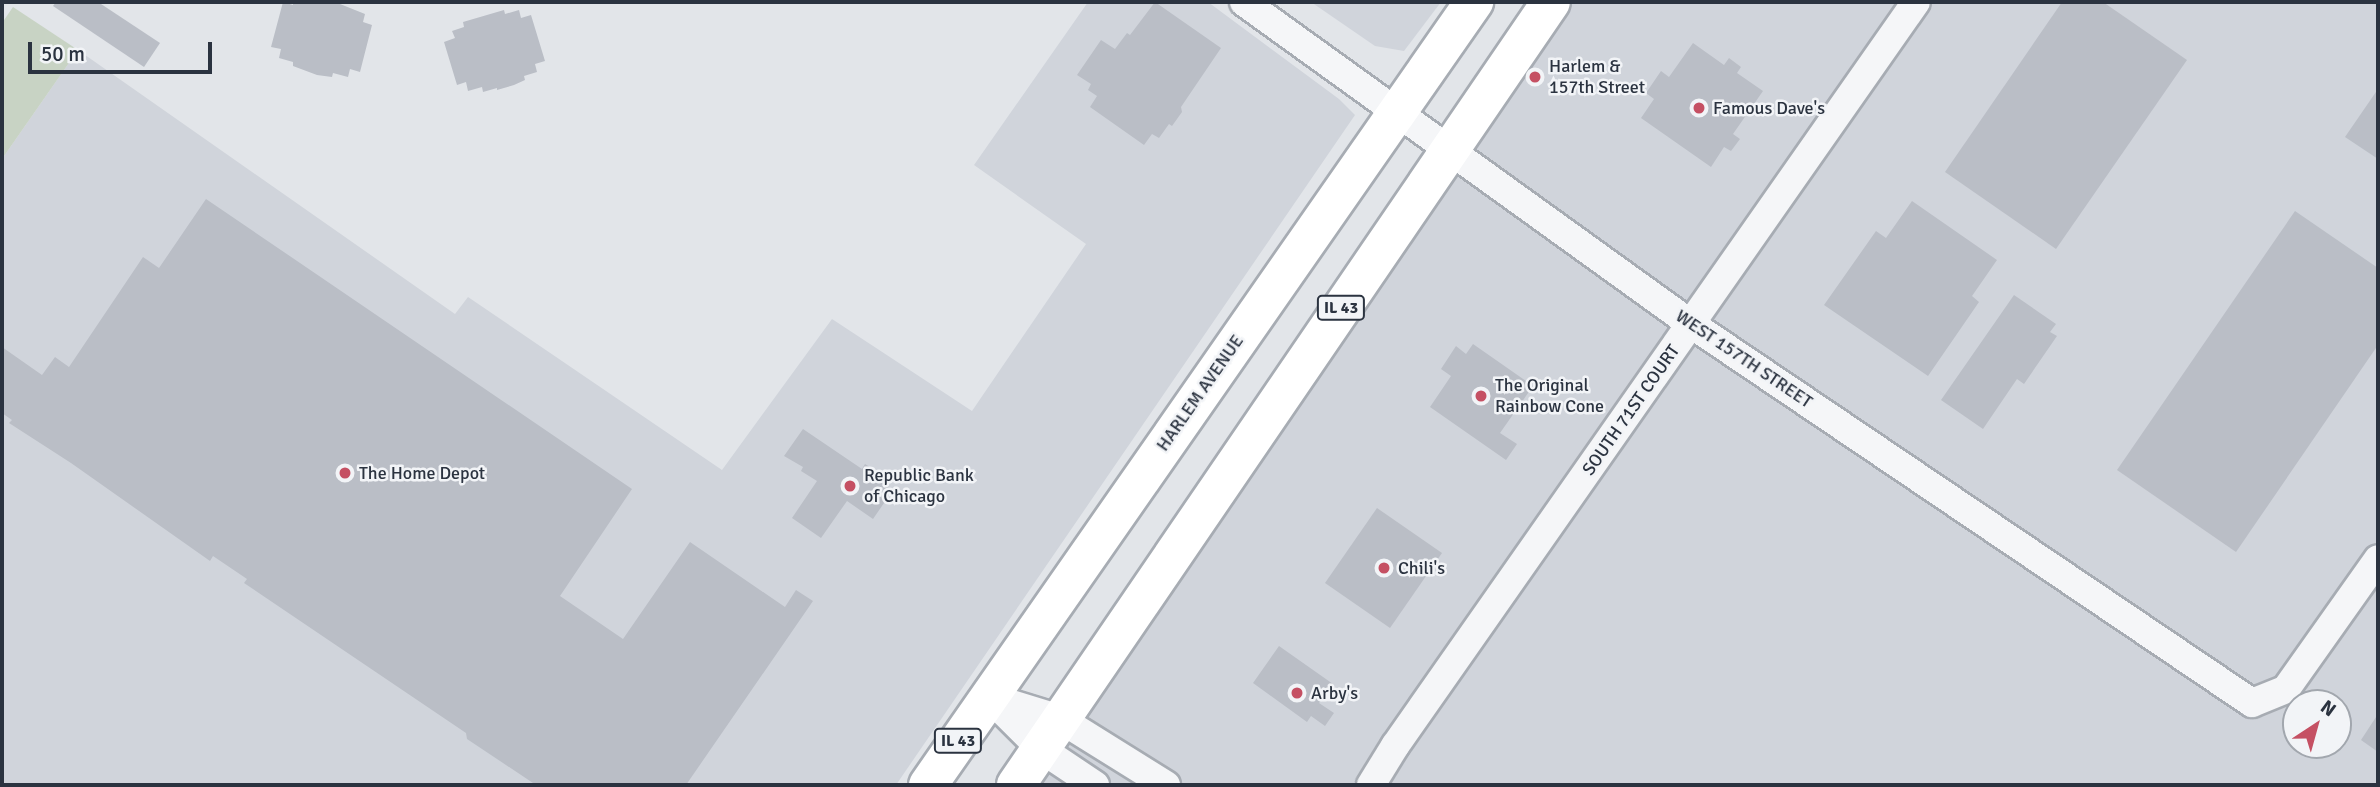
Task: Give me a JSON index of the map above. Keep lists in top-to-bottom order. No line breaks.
{"streets":{"main road":["IL 43","HARLEM AVENUE"],"street":["WEST 157TH STREET","SOUTH 71ST COURT"]},"crossings":[["IL 43","WEST 157TH STREET"],["WEST 157TH STREET","HARLEM AVENUE"],["WEST 157TH STREET","SOUTH 71ST COURT"]],"places":["Harlem & 157th Street","Famous Dave's","The Original Rainbow Cone","The Home Depot","Republic Bank of Chicago","Chili's","Arby's"],"scale_bar":"50 m","north":"top right"}
